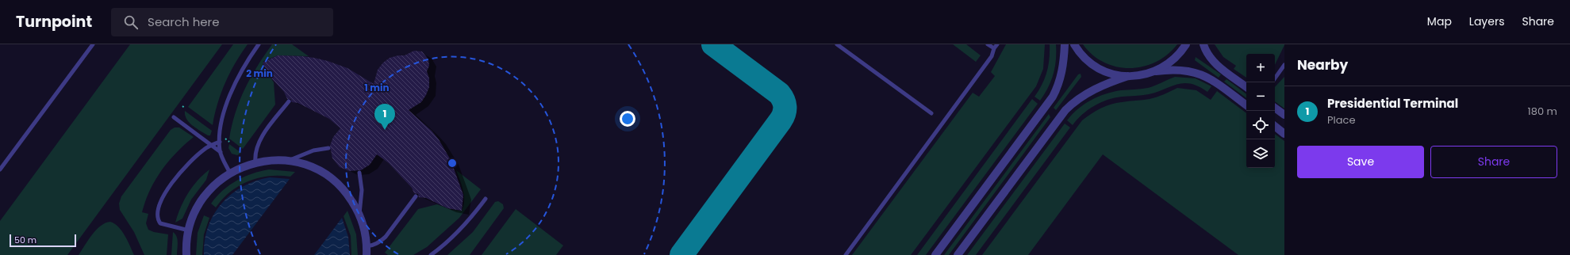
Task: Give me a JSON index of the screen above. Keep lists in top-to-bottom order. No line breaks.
{"scale_bar":"50 m","page":{"header":"Turnpoint","search":"Search here","nav":["Map","Layers","Share"],"heading":"Nearby","map_buttons":["+","−"],"list":[{"mark":"1","name":"Presidential Terminal","note":"Place","value":"180 m"}],"pins":"1","buttons":["Save","Share"],"scale":"50 m"},"rings":["2 min","1 min"]}
